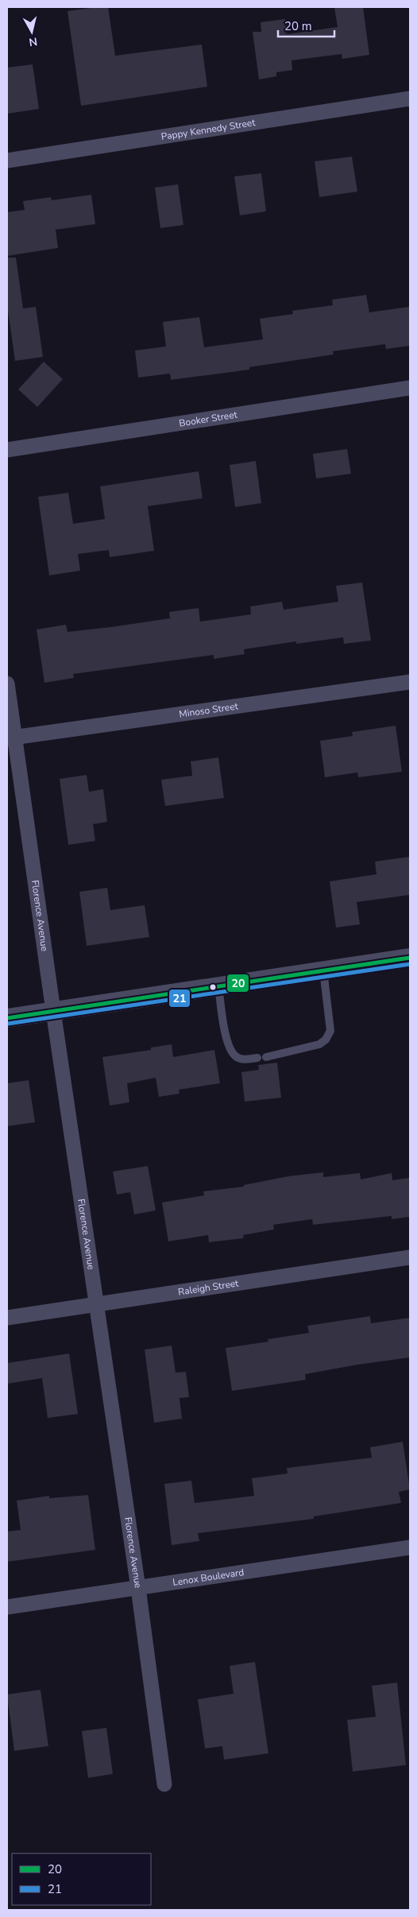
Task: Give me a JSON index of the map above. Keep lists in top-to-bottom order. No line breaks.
{"streets":{"street":["Pappy Kennedy Street","Booker Street","Minoso Street","Florence Avenue","Raleigh Street","Lenox Boulevard"]},"crossings":[["Minoso Street","Florence Avenue"],["Florence Avenue","Raleigh Street"],["Florence Avenue","Lenox Boulevard"]],"lines":["transit line 20","transit line 21"],"legend":["20","21"],"scale_bar":"20 m","north":"bottom"}
